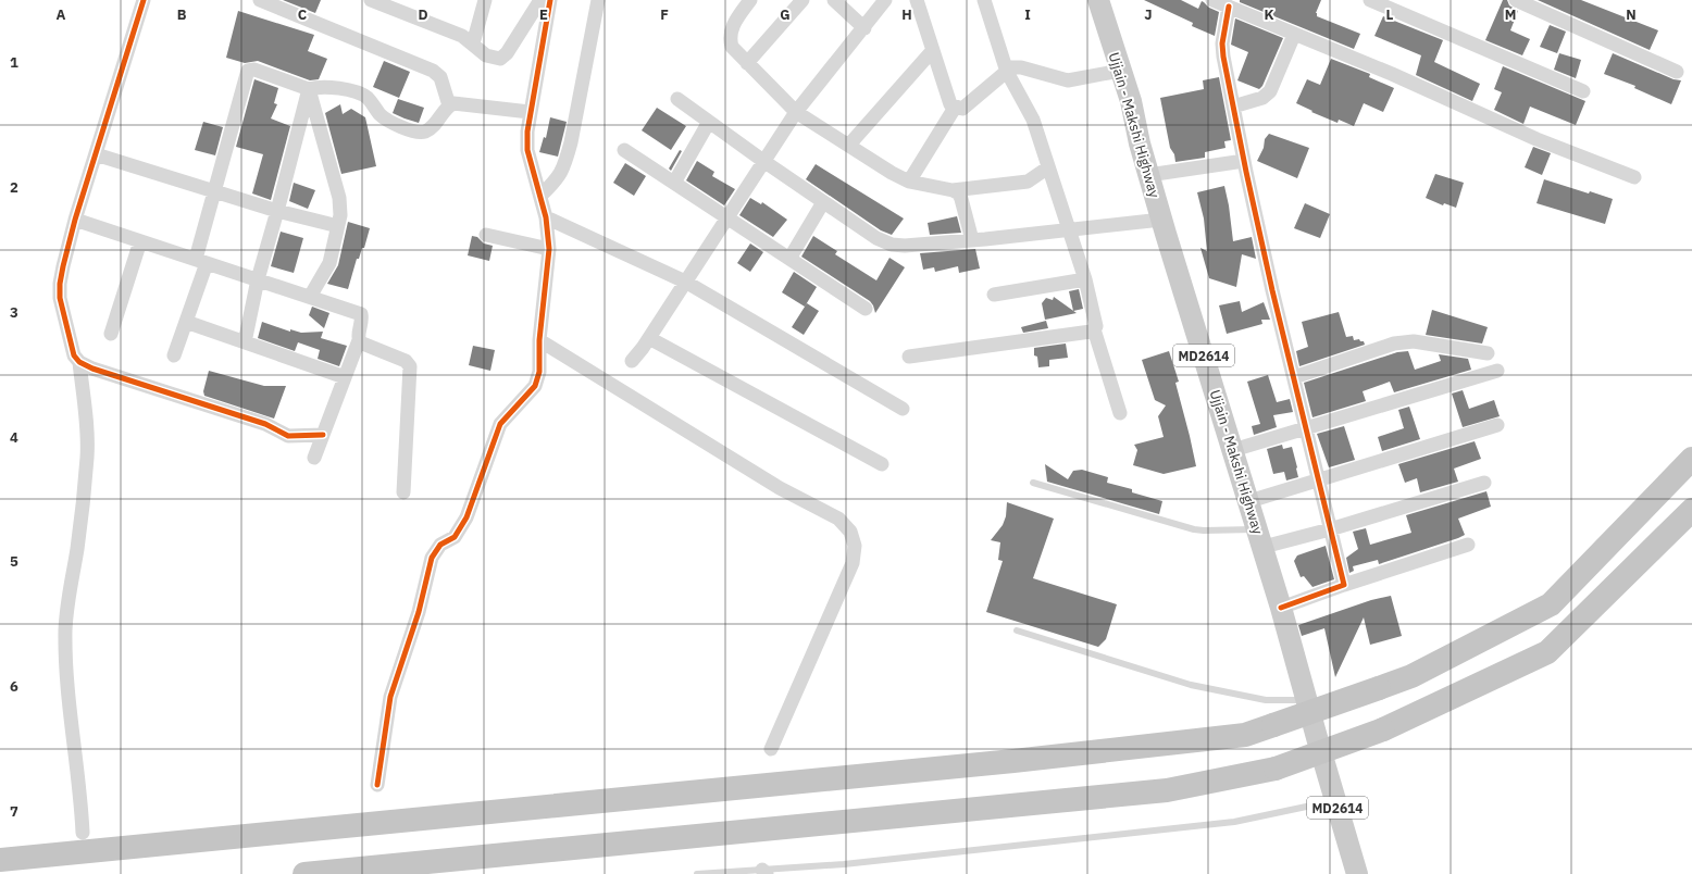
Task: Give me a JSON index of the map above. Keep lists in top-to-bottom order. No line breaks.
{"streets":{"main road":["Ujjain - Makshi Highway","MD2614"]},"grid":{"columns":["A","B","C","D","E","F","G","H","I","J","K","L","M","N"],"rows":["1","2","3","4","5","6","7"]}}
